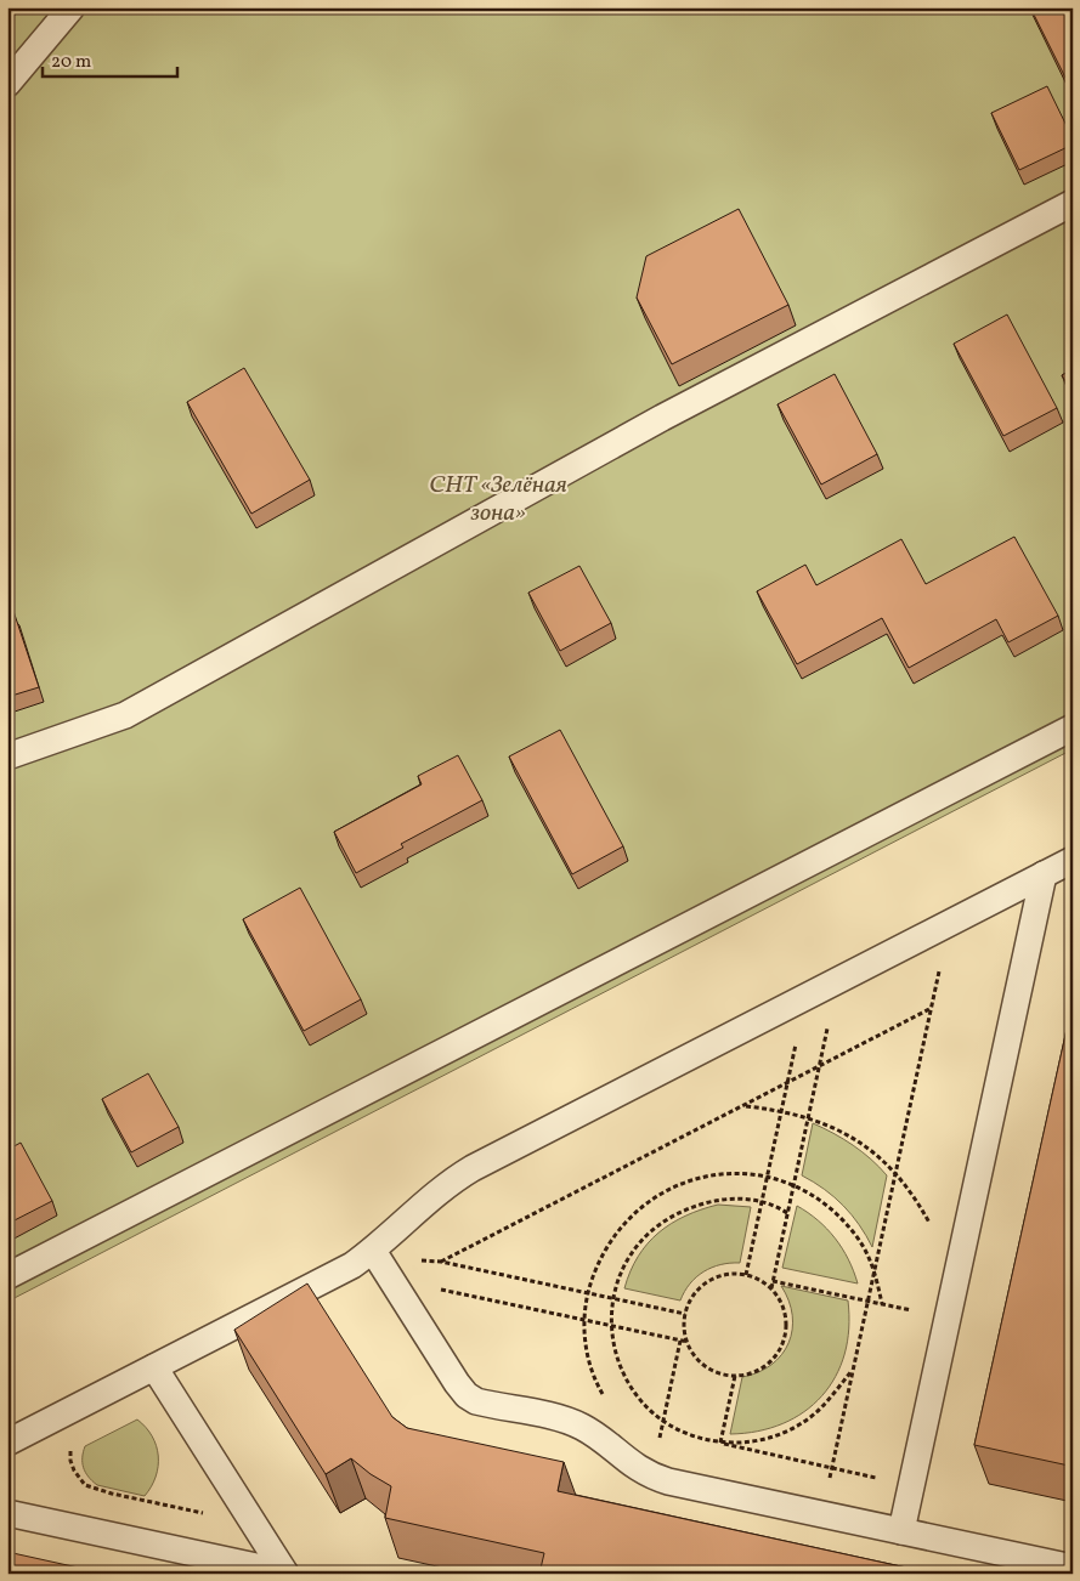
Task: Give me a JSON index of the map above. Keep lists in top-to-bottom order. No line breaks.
{"parks":["СНТ «Зелёная зона»"],"scale_bar":"20 m"}
